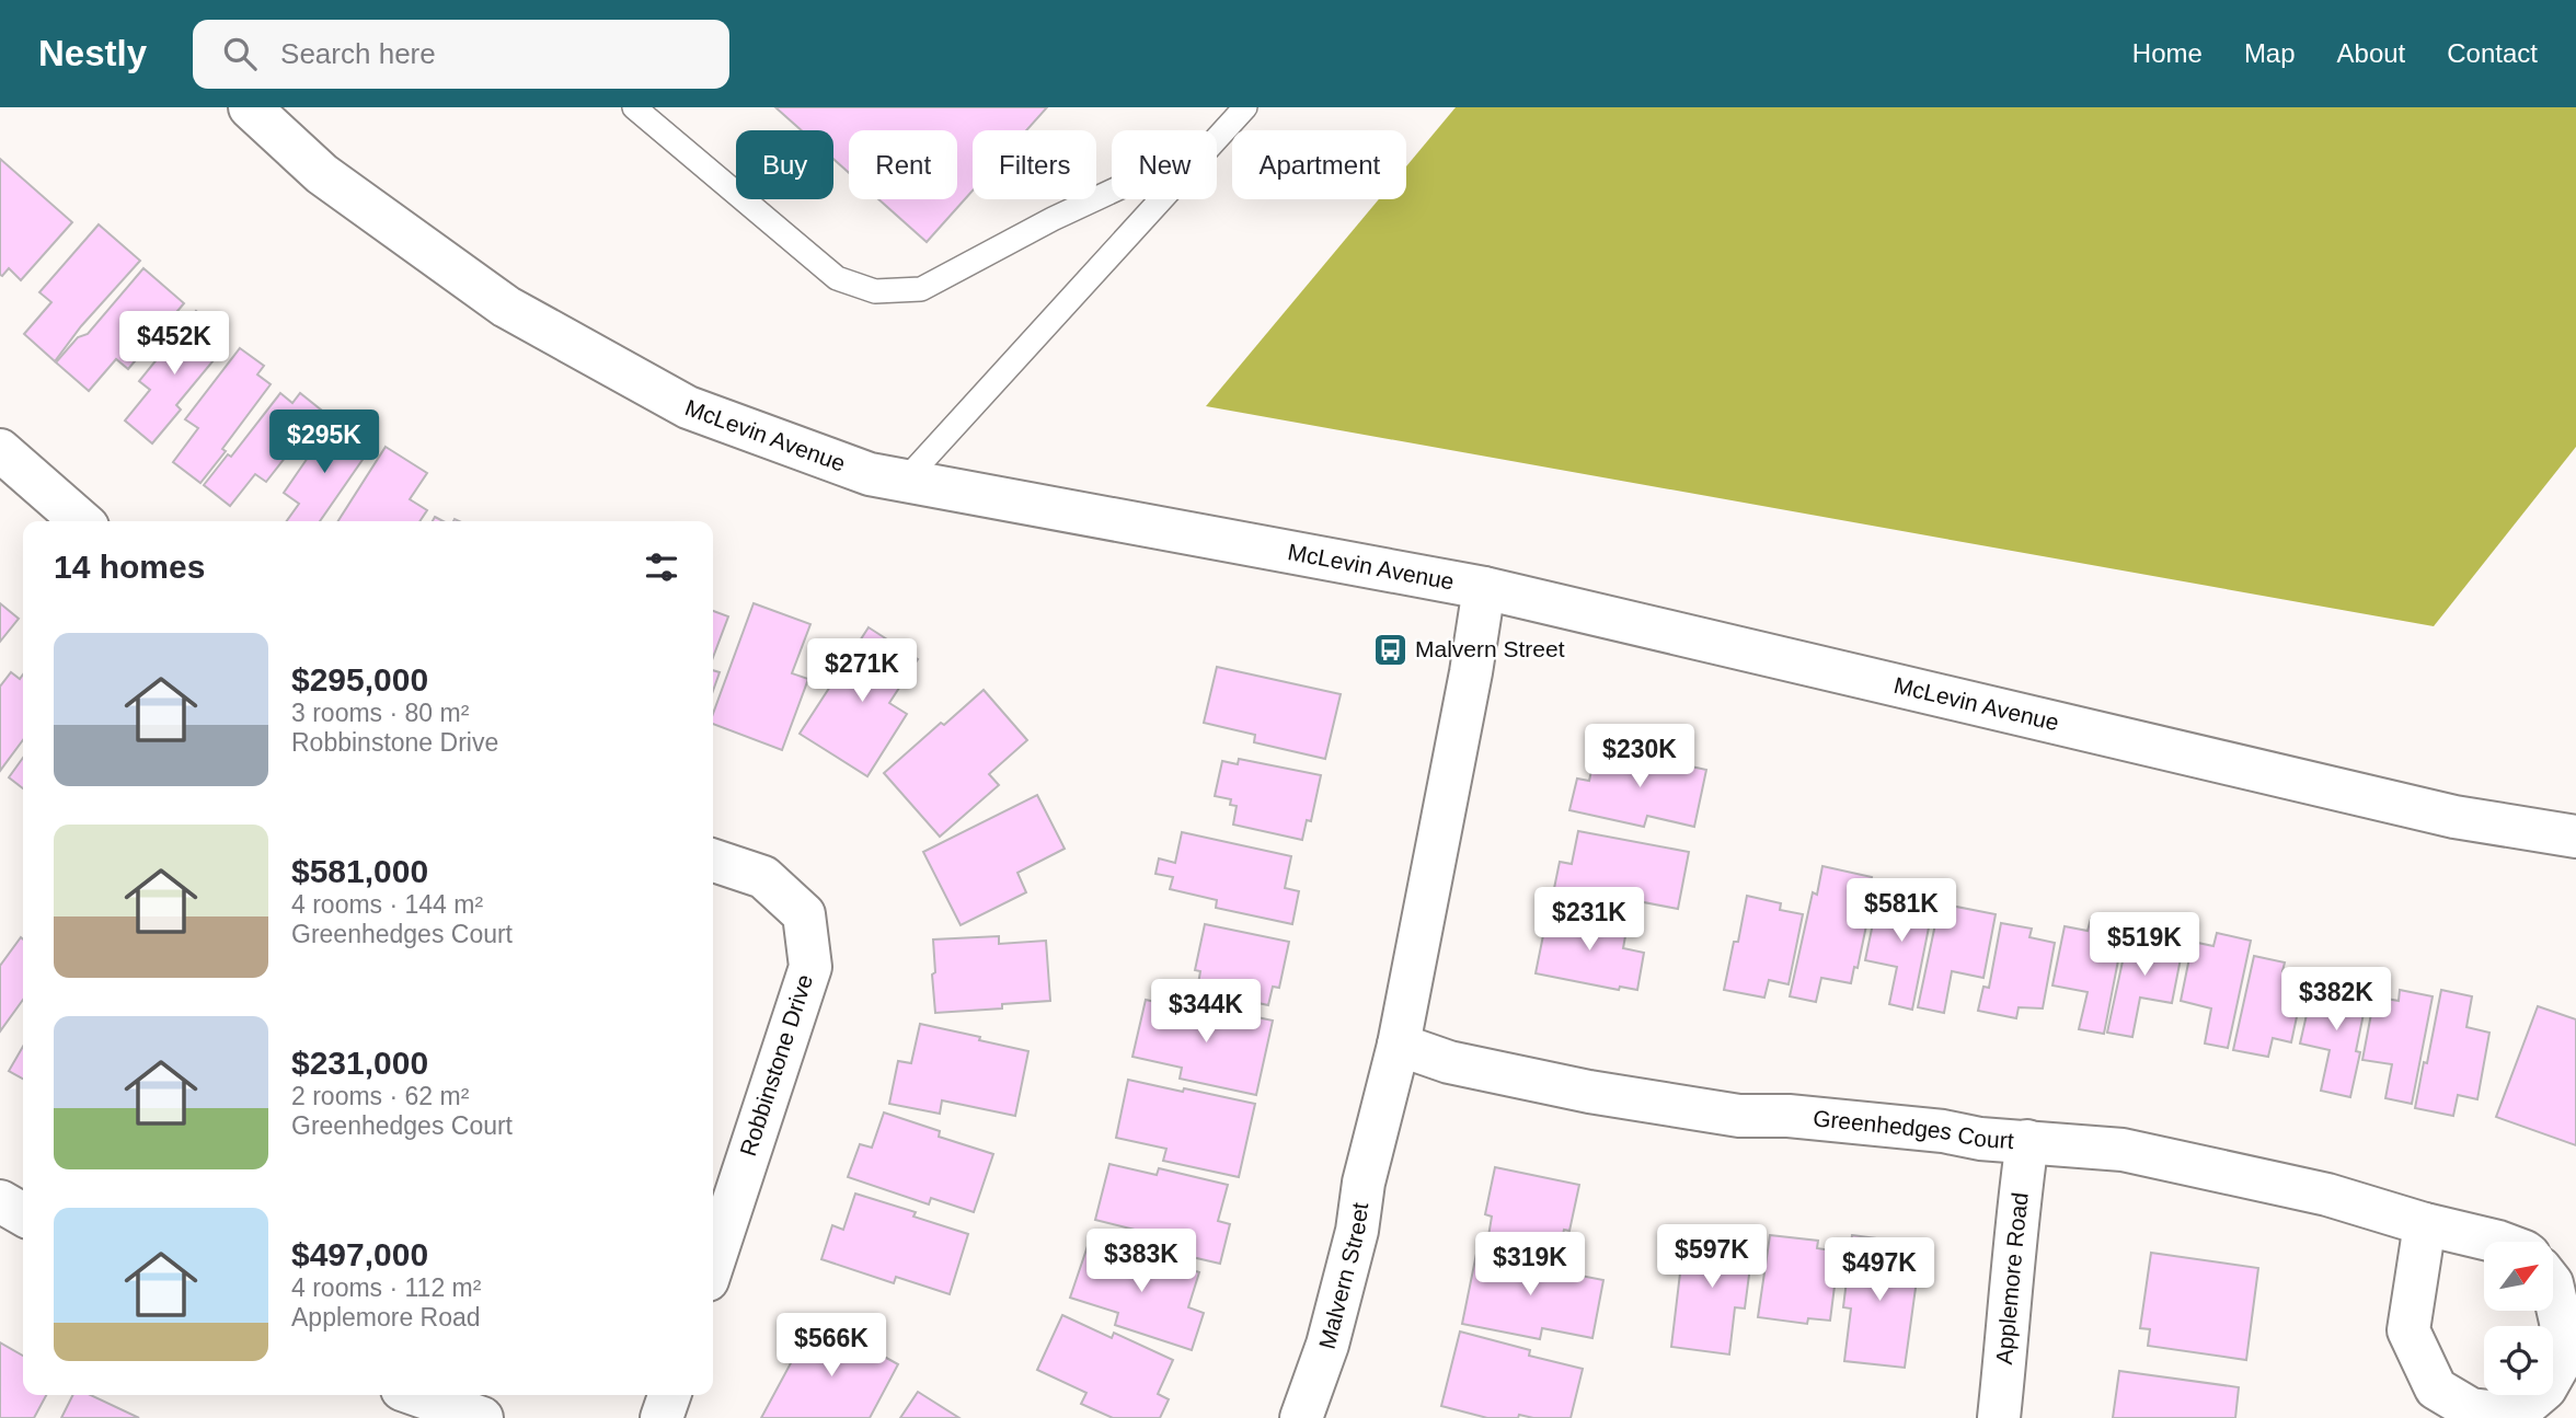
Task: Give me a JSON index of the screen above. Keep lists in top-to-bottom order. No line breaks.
{"streets":{"street":["McLevin Avenue","Robbinstone Drive","Greenhedges Court","Malvern Street","Applemore Road"]},"crossings":[["McLevin Avenue","Malvern Street"],["Greenhedges Court","Malvern Street"],["Greenhedges Court","Applemore Road"]],"places":{"bus stop":["Malvern Street"]},"north":"top right","page":{"header":"Nestly","search":"Search here","nav":["Home","Map","About","Contact"],"chip":["Buy","Rent","Filters","New","Apartment"],"price":["$452K","$295K","$271K","$230K","$581K","$231K","$519K","$382K","$344K","$597K","$383K","$319K","$497K","$566K"],"heading":"14 homes","list":[{"name":"$295,000","note":"3 rooms · 80 m² · Robbinstone Drive"},{"name":"$581,000","note":"4 rooms · 144 m² · Greenhedges Court"},{"name":"$231,000","note":"2 rooms · 62 m² · Greenhedges Court"},{"name":"$497,000","note":"4 rooms · 112 m² · Applemore Road"}]}}
